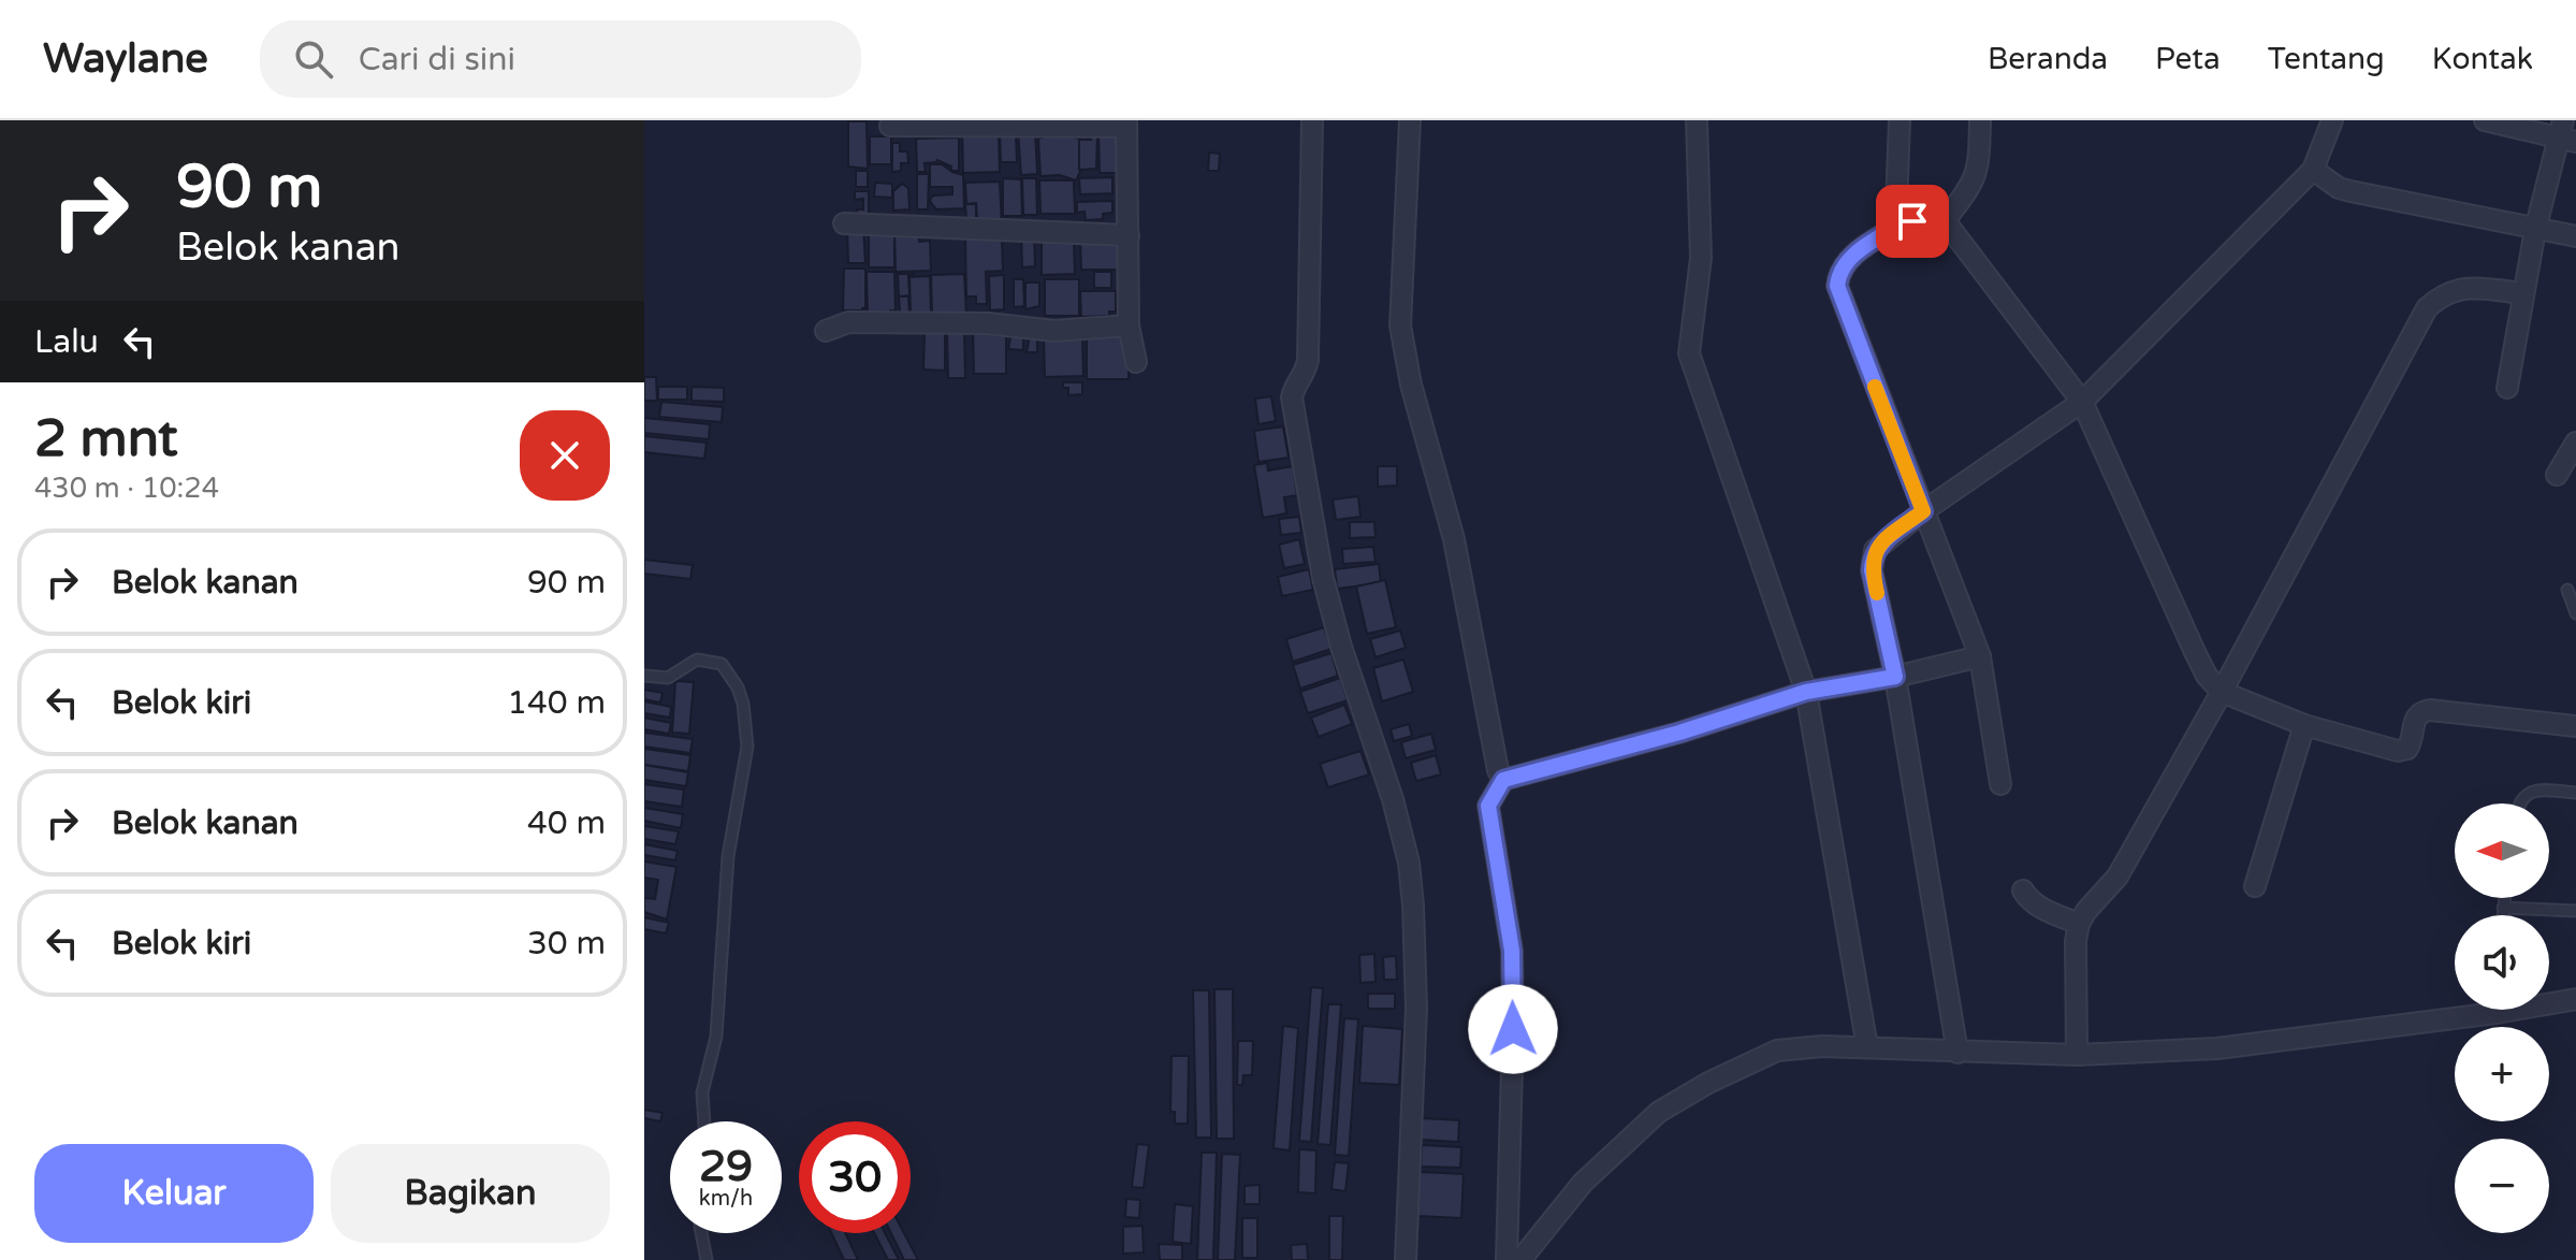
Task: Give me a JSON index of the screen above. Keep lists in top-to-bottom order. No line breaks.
{"north":"left","page":{"header":"Waylane","search":"Cari di sini","nav":["Beranda","Peta","Tentang","Kontak"],"turn":["90 m","Belok kanan"],"then":"Lalu","heading":["2 mnt","430 m · 10:24"],"list":[{"name":"Belok kanan","value":"90 m"},{"name":"Belok kiri","value":"140 m"},{"name":"Belok kanan","value":"40 m"},{"name":"Belok kiri","value":"30 m"}],"map_buttons":["+","−"],"speed":"29 km/h","limit":"30","buttons":["Keluar","Bagikan"]}}
